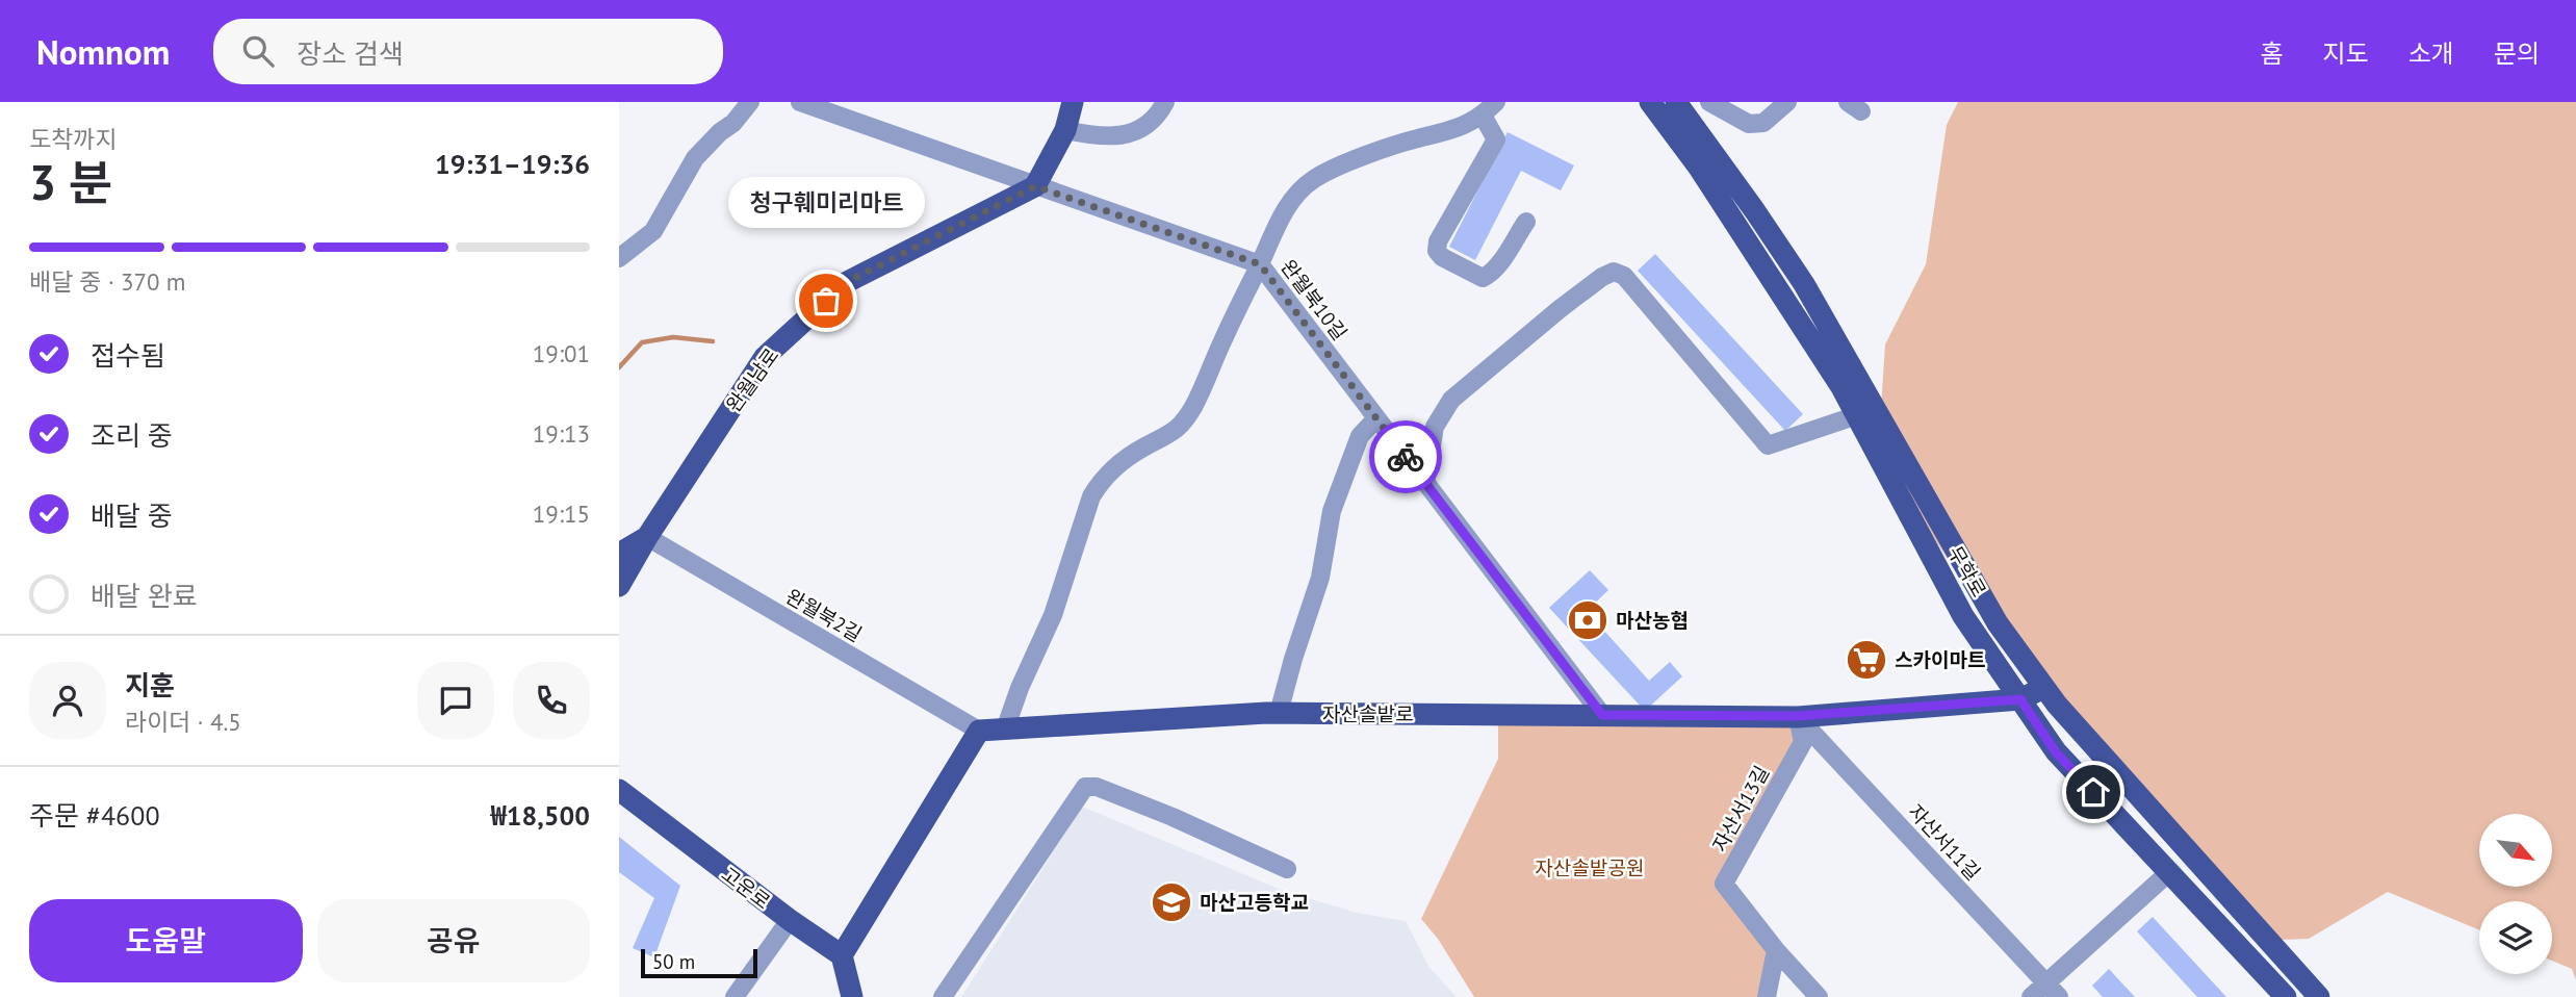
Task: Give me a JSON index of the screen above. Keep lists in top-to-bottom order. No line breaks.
{"streets":{"main road":["완월남로","무학로","자산솔밭로","고운로"],"street":["완월북10길","완월북2길","자산서13길","자산서11길"]},"crossings":[["완월북10길","완월남로"],["완월북10길","자산솔밭로"],["완월남로","완월북2길"],["무학로","자산솔밭로"],["완월북2길","자산솔밭로"],["자산솔밭로","자산서13길"],["자산솔밭로","자산서11길"],["자산서13길","자산서11길"]],"parks":["자산솔밭공원"],"places":{"other":["청구훼미리마트"],"bank":["마산농협"],"supermarket":["스카이마트"],"school or university":["마산고등학교"]},"scale_bar":"50 m","north":"bottom right","page":{"header":"Nomnom","search":"장소 검색","nav":["홈","지도","소개","문의"],"heading":["3 분","도착까지","19:31–19:36"],"panel":["지훈","라이더 · 4.5","주문 #4600","₩18,500"],"bubble":"청구훼미리마트","bar":"배달 중 · 370 m","list":[["접수됨","19:01"],["조리 중","19:13"],["배달 중","19:15"],"배달 완료"],"buttons":["도움말","공유"],"scale":"50 m"}}
